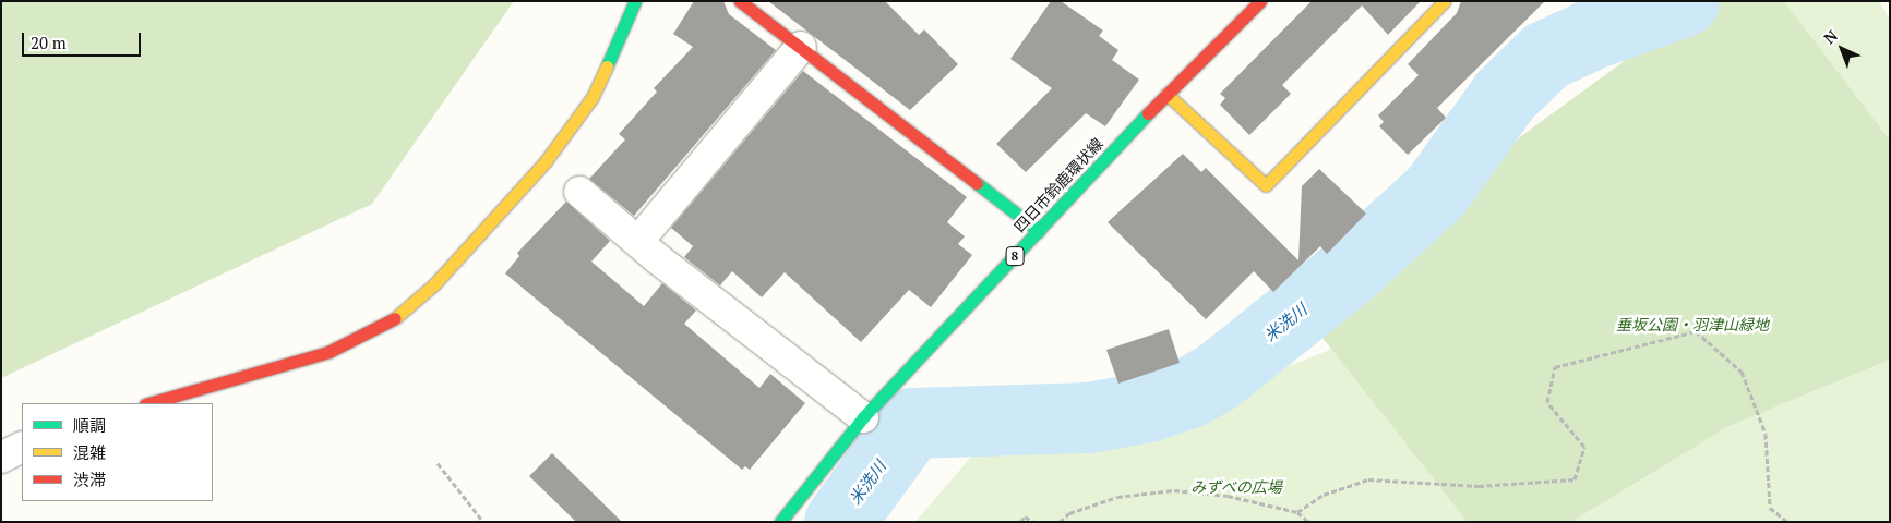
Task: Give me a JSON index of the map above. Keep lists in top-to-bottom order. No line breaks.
{"streets":{"street":["四日市鈴鹿環状線","8"]},"water":["米洗川"],"parks":["垂坂公園・羽津山緑地","みずべの広場"],"legend":["順調","混雑","渋滞"],"scale_bar":"20 m","north":"top left"}
